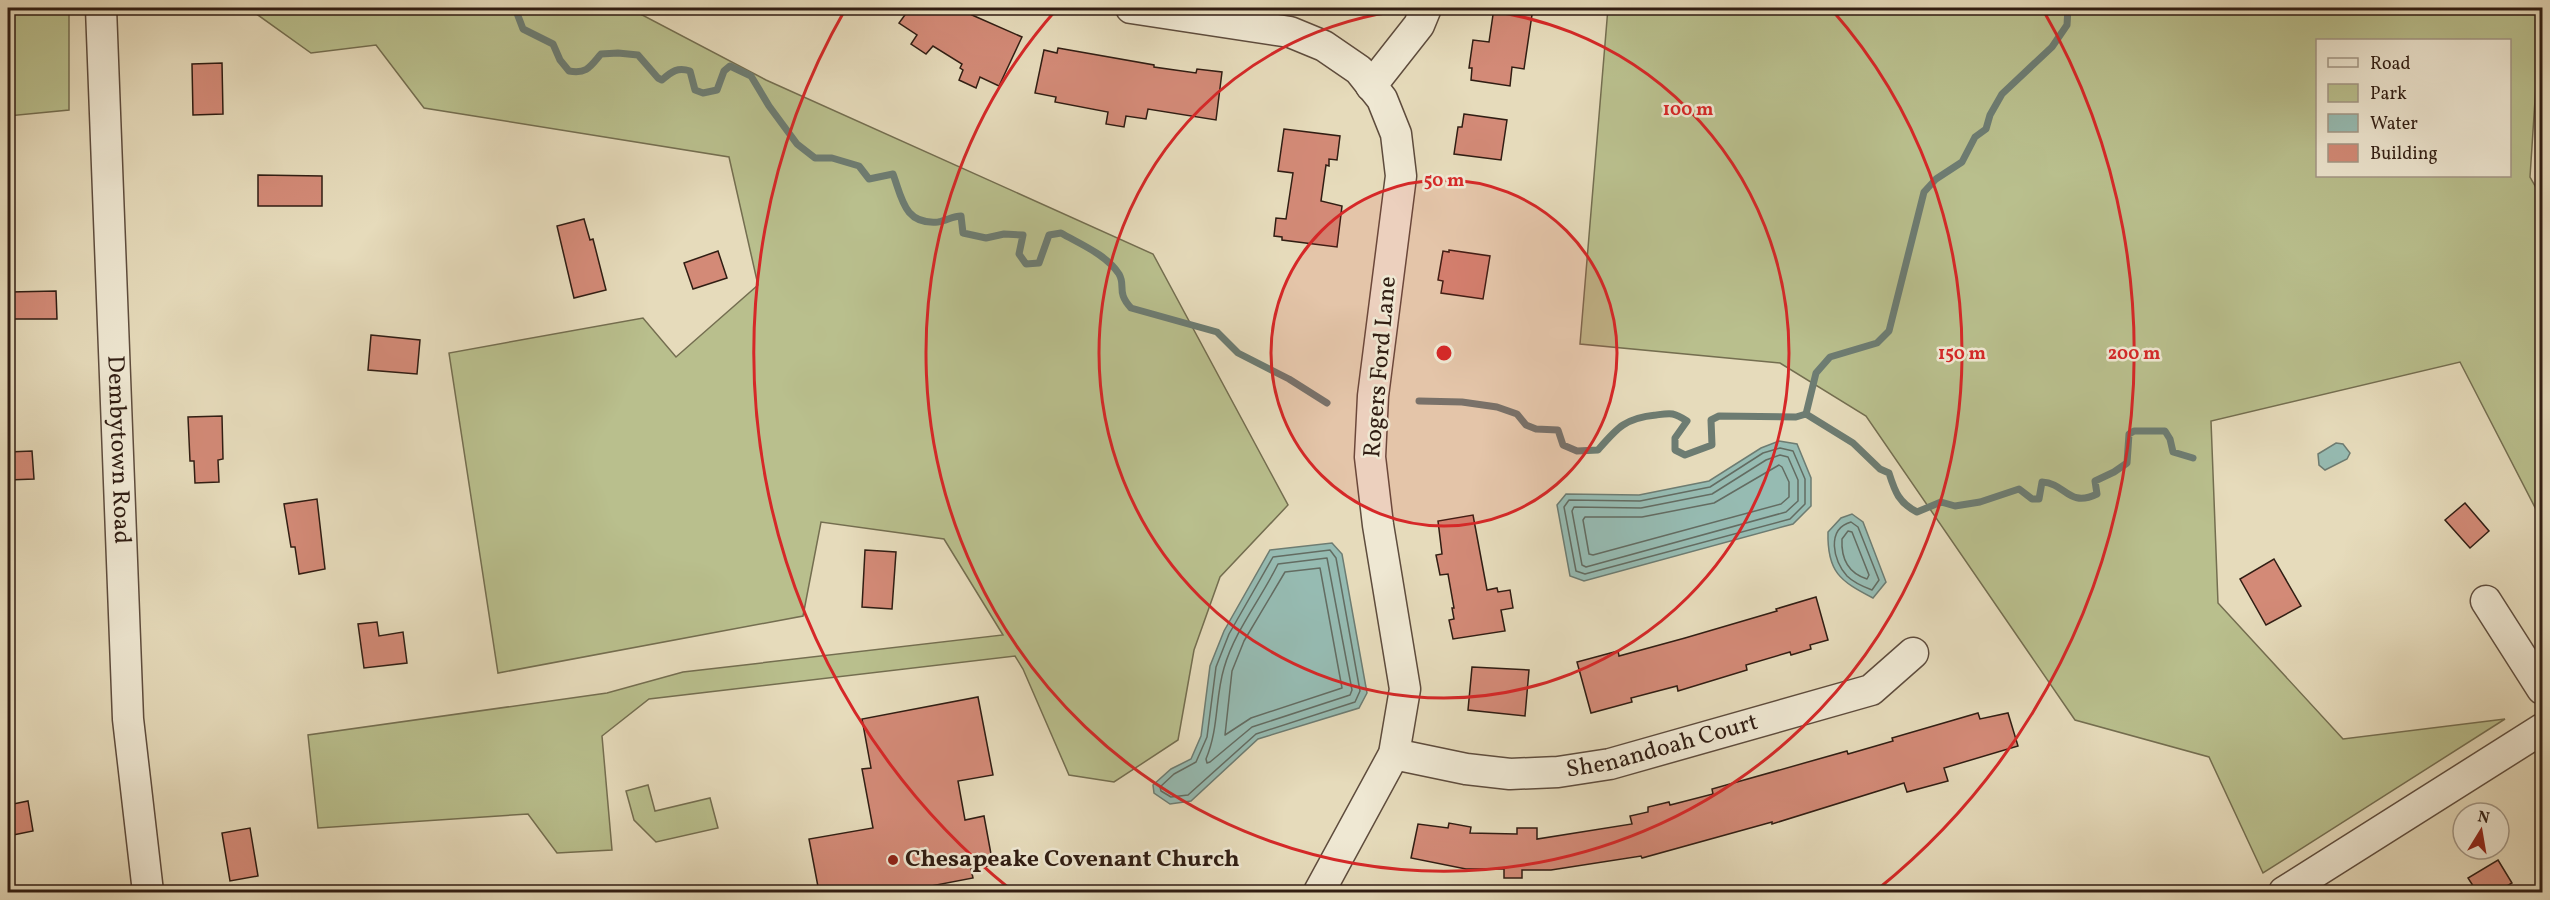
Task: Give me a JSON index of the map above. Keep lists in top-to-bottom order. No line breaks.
{"streets":{"street":["Rogers Ford Lane","Dembytown Road","Shenandoah Court"]},"crossings":[["Rogers Ford Lane","Shenandoah Court"]],"places":["Chesapeake Covenant Church"],"legend":["Road","Park","Water","Building"],"north":"top","rings":["100 m","50 m","150 m","200 m"]}
